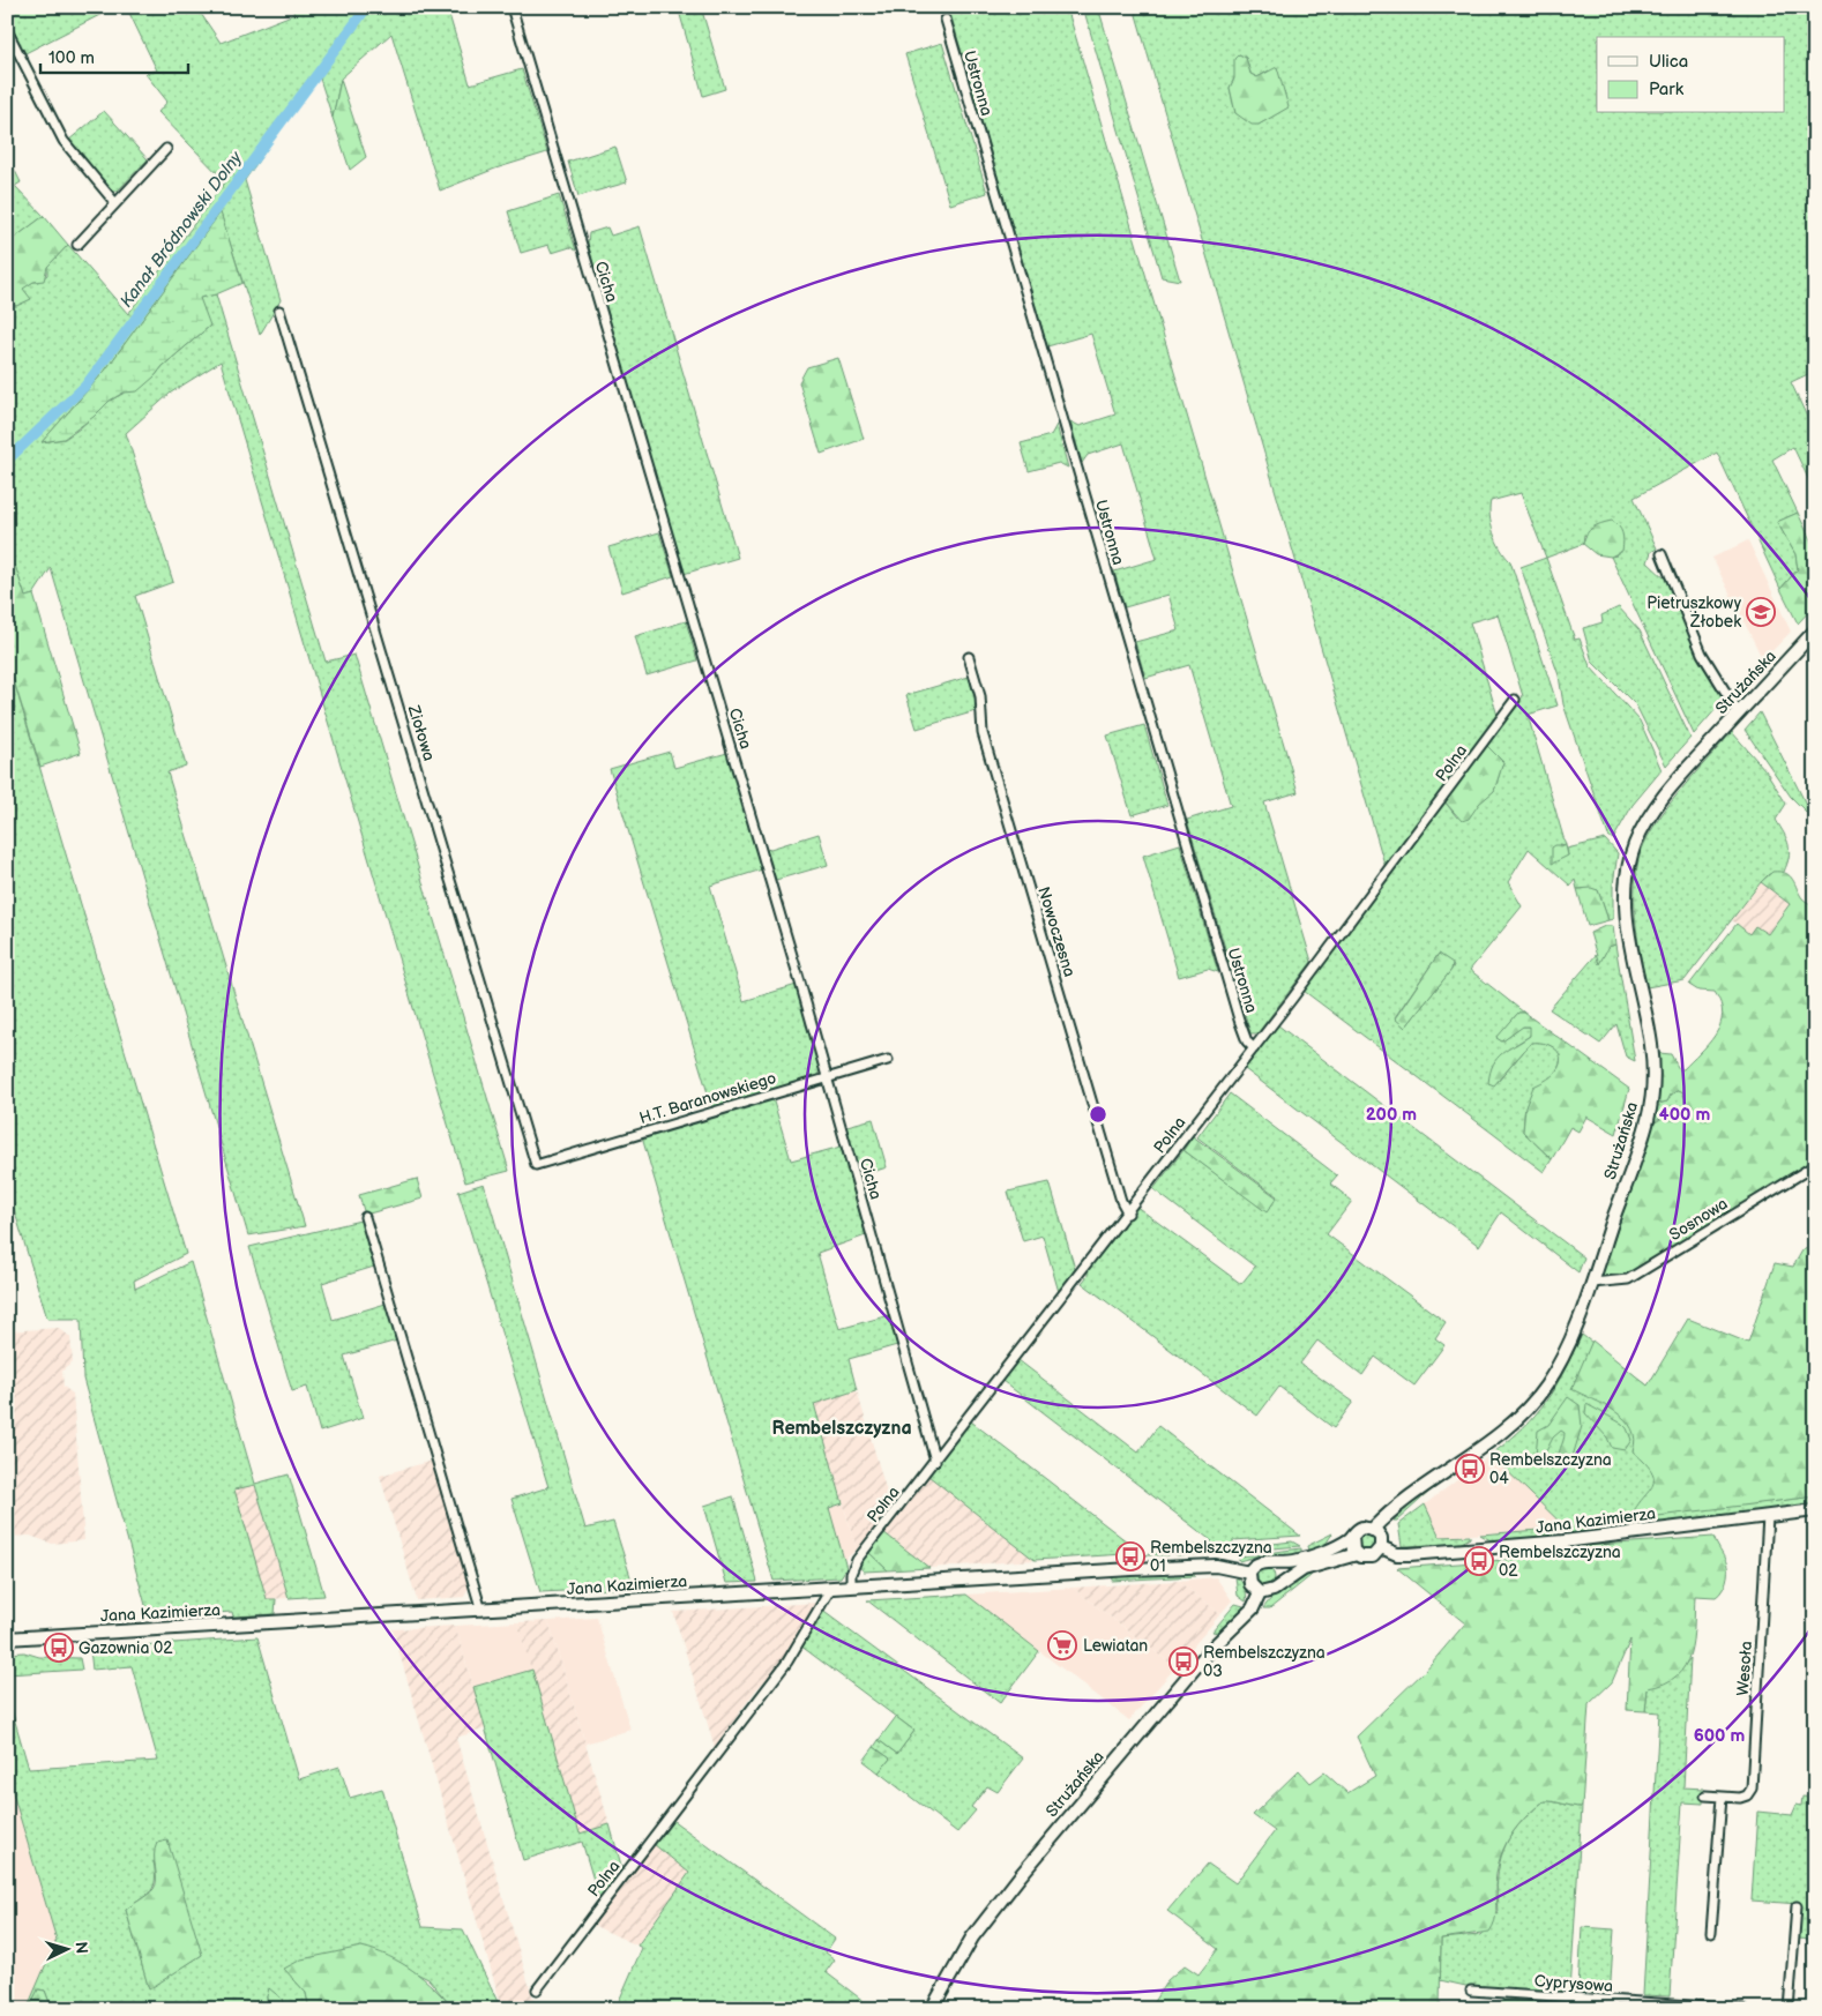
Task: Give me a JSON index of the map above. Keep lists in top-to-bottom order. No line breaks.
{"streets":{"main road":["Strużańska","Jana Kazimierza"],"street":["Ustronna","Cicha","Ziołowa","Polna","Nowoczesna","H.T. Baranowskiego","Sosnowa","Wesoła","Cyprysowa"]},"crossings":[["Ustronna","Polna"],["Cicha","Polna"],["Cicha","H.T. Baranowskiego"],["Strużańska","Sosnowa"],["Strużańska","Jana Kazimierza"],["Ziołowa","H.T. Baranowskiego"],["Polna","Nowoczesna"],["Polna","Jana Kazimierza"],["Jana Kazimierza","Wesoła"]],"districts":["Rembelszczyzna"],"water":["Kanał Bródnowski Dolny"],"places":{"school or university":["Pietruszkowy Żłobek"],"bus stop":["Rembelszczyzna 04","Rembelszczyzna 01","Rembelszczyzna 02","Gazownia 02","Rembelszczyzna 03"],"supermarket":["Lewiatan"]},"legend":["Ulica","Park"],"scale_bar":"100 m","north":"right","rings":["200 m","400 m","600 m"]}
